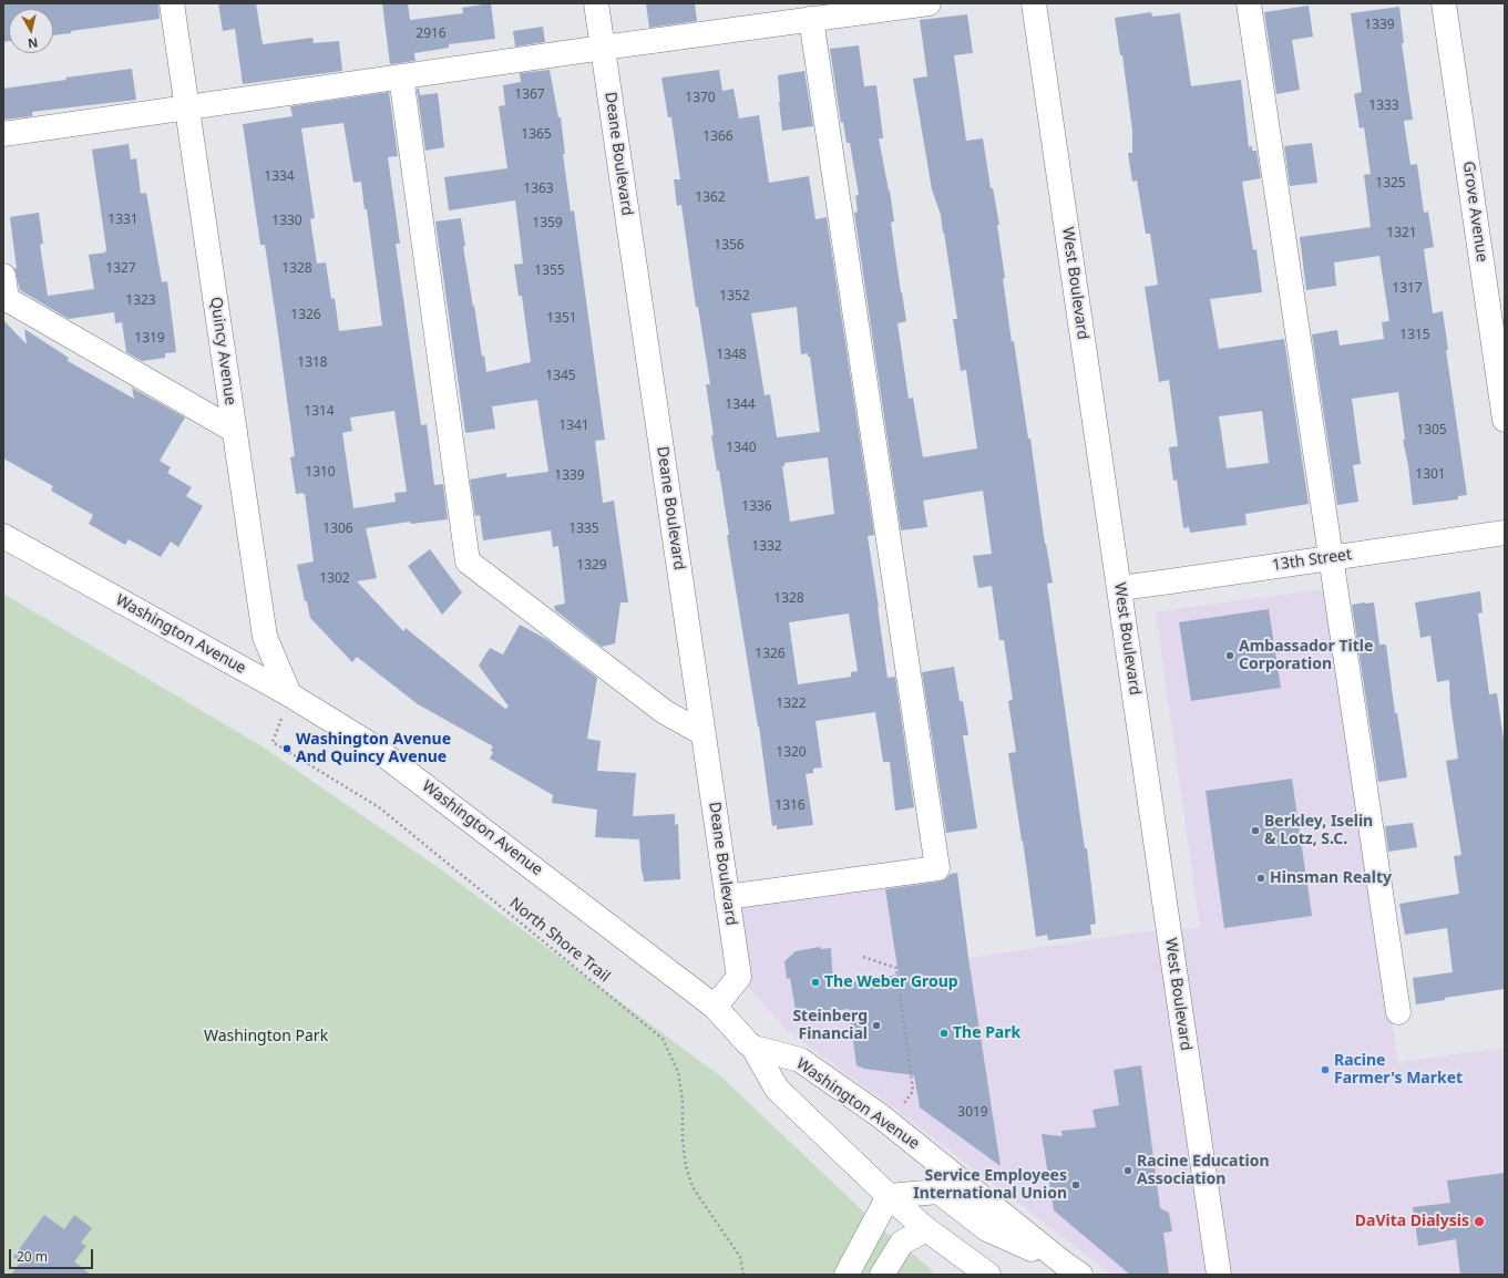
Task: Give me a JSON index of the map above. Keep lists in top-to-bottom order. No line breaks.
{"streets":{"street":["Deane Boulevard","Grove Avenue","West Boulevard","Quincy Avenue","13th Street","Washington Avenue"],"path":["North Shore Trail"]},"crossings":[["Deane Boulevard","Washington Avenue"],["West Boulevard","13th Street"],["Quincy Avenue","Washington Avenue"],["Quincy Avenue","North Shore Trail"],["Washington Avenue","North Shore Trail"]],"parks":["Washington Park"],"places":["Ambassador Title Corporation","Washington Avenue And Quincy Avenue","Berkley, Iselin & Lotz, S.C.","Hinsman Realty","The Weber Group","Steinberg Financial","The Park","Racine Farmer's Market","Racine Education Association","Service Employees International Union","DaVita Dialysis"],"house_numbers":["1339","2916","1367","1370","1333","1365","1366","1334","1325","1363","1362","1331","1330","1359","1321","1356","1327","1328","1355","1317","1352","1323","1326","1351","1315","1319","1348","1318","1345","1344","1314","1341","1305","1340","1310","1301","1339","1336","1306","1335","1332","1329","1302","1328","1326","1322","1320","1316","3019"],"scale_bar":"20 m","north":"bottom"}
